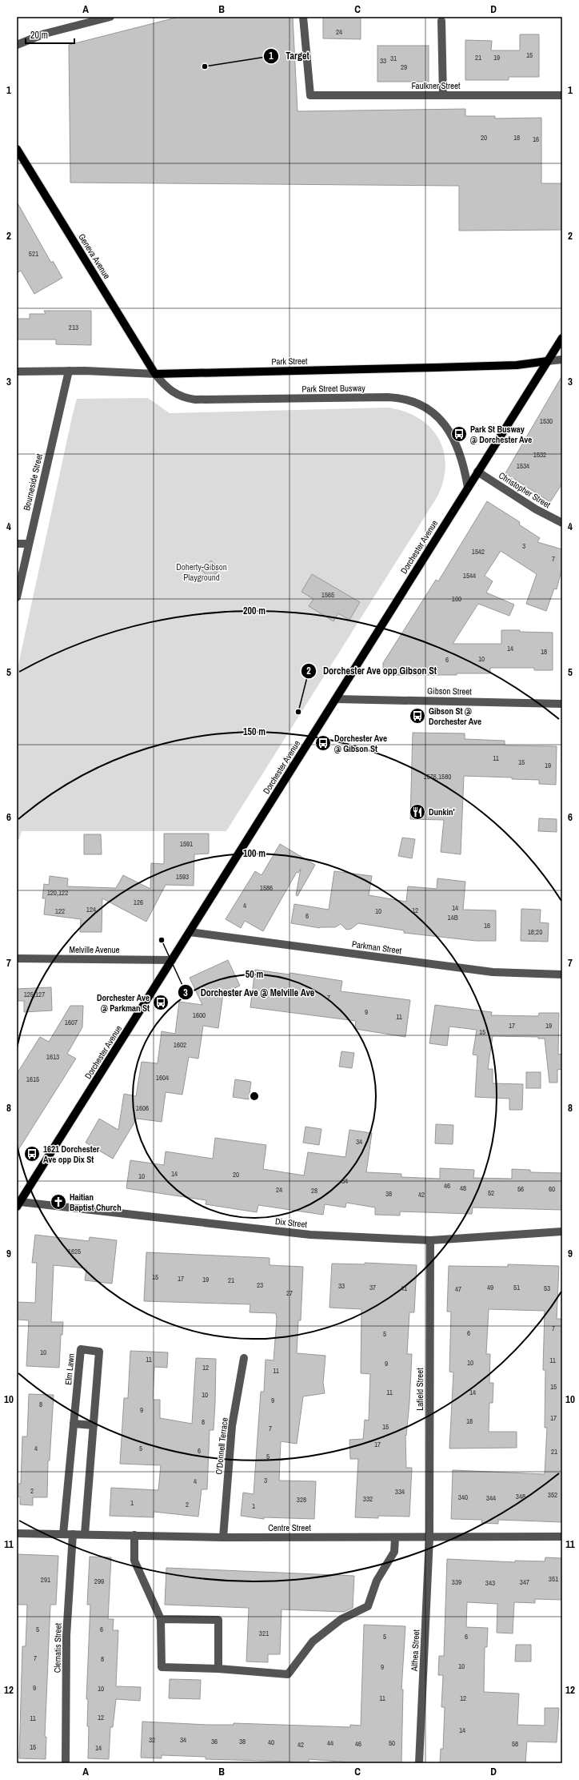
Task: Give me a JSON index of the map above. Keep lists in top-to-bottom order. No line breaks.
{"streets":{"main road":["Geneva Avenue","Park Street","Dorchester Avenue"],"street":["Faulkner Street","Park Street Busway","Bourneside Street","Christopher Street","Gibson Street","Parkman Street","Melville Avenue","Dix Street","Elm Lawn","Lafield Street","O'Donnell Terrace","Centre Street","Clematis Street","Althea Street"]},"crossings":[["Geneva Avenue","Park Street"],["Geneva Avenue","Park Street Busway"],["Park Street","Park Street Busway"],["Park Street","Bourneside Street"],["Park Street","Dorchester Avenue"],["Park Street Busway","Dorchester Avenue"],["Christopher Street","Dorchester Avenue"],["Dorchester Avenue","Gibson Street"],["Dorchester Avenue","Parkman Street"],["Dorchester Avenue","Melville Avenue"],["Dorchester Avenue","Dix Street"],["Dix Street","Lafield Street"],["Elm Lawn","Centre Street"],["Lafield Street","Centre Street"],["Lafield Street","Althea Street"],["O'Donnell Terrace","Centre Street"],["Centre Street","Clematis Street"],["Centre Street","Althea Street"]],"parks":["Doherty-Gibson Playground"],"places":{"other":["Target","Dorchester Ave opp Gibson St","Dorchester Ave @ Melville Ave"],"bus stop":["Park St Busway @ Dorchester Ave","Gibson St @ Dorchester Ave","Dorchester Ave @ Gibson St","Dorchester Ave @ Parkman St","1621 Dorchester Ave opp Dix St"],"restaurant":["Dunkin'"],"church":["Haitian Baptist Church"]},"house_numbers":["24","15","21","19","31","33","29","20","18","16","521","213","1530","1532","1534","3","1542","7","1544","1565","100","14","18","10","6","11","15","19","1576,1580","1591","1593","1586","120,122","126","4","14","124","12","122","10","6","14B","16","18;20","125,127","7","9","1600","11","1607","17","19","15","1602","1613","1604","1615","1606","34","14","20","10","34","46","48","56","60","24","28","52","38","42","1625","15","17","19","21","23","33","37","49","51","41","53","47","27","7","6","5","10","11","11","10","9","12","11","15","11","14","10","9","8","9","17","18","8","15","7","17","4","5","6","21","5","3","4","2","334","352","348","340","344","332","328","1","2","1","351","291","299","339","347","343","5","6","321","5","6","7","8","10","9","9","10","11","12","12","11","14","32","34","36","38","40","44","50","46","58","42","15","14"],"scale_bar":"20 m","grid":{"columns":["A","B","C","D"],"rows":["1","2","3","4","5","6","7","8","9","10","11","12"]},"rings":["200 m","150 m","100 m","50 m"]}
